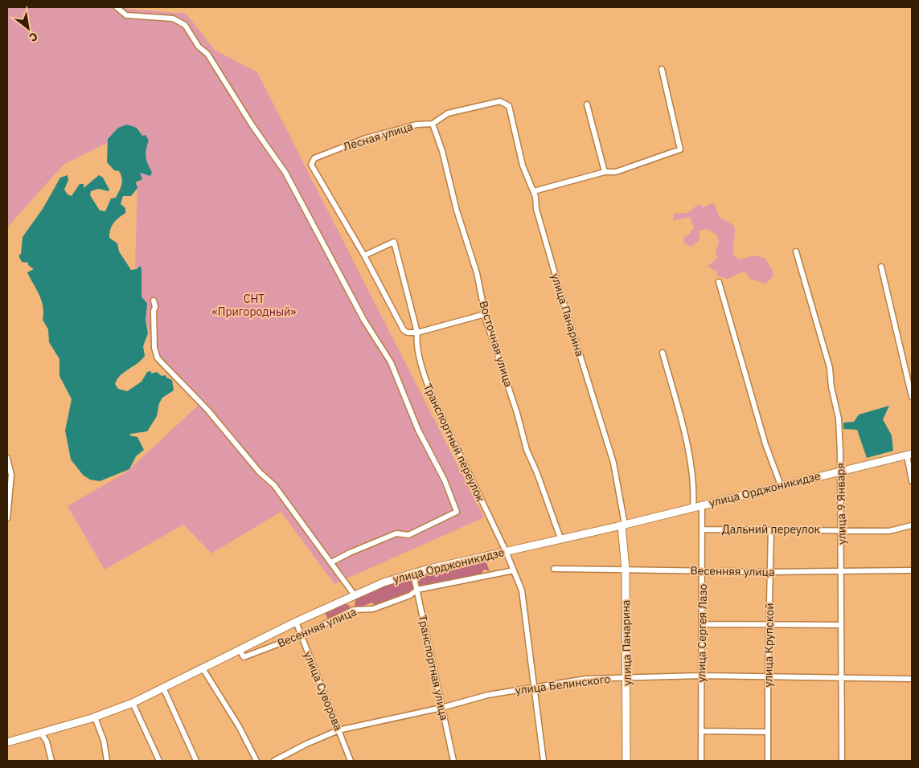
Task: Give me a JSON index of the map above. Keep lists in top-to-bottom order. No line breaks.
{"streets":{"main road":["улица Панарина","улица Орджоникидзе"],"street":["Лесная улица","Восточная улица","Транспортный переулок","улица 9 Января","Дальний переулок","Весенняя улица","улица Сергея Лазо","улица Крупской","Транспортная улица","улица Белинского","улица Суворова"]},"crossings":[["Лесная улица","улица Панарина"],["Лесная улица","Восточная улица"],["Лесная улица","Транспортный переулок"],["улица Панарина","улица Орджоникидзе"],["улица Панарина","Весенняя улица"],["улица Панарина","улица Белинского"],["Восточная улица","улица Орджоникидзе"],["Транспортный переулок","улица Орджоникидзе"],["улица Орджоникидзе","улица 9 Января"],["улица Орджоникидзе","Весенняя улица"],["улица Орджоникидзе","улица Сергея Лазо"],["улица Орджоникидзе","Транспортная улица"],["улица Орджоникидзе","улица Суворова"],["улица 9 Января","Дальний переулок"],["улица 9 Января","Весенняя улица"],["улица 9 Января","улица Белинского"],["Дальний переулок","улица Сергея Лазо"],["Дальний переулок","улица Крупской"],["Весенняя улица","улица Сергея Лазо"],["Весенняя улица","улица Крупской"],["Весенняя улица","Транспортная улица"],["Весенняя улица","улица Суворова"],["улица Сергея Лазо","улица Белинского"],["улица Крупской","улица Белинского"],["Транспортная улица","улица Белинского"],["улица Белинского","улица Суворова"]],"parks":["СНТ «Пригородный»"],"north":"bottom right"}
